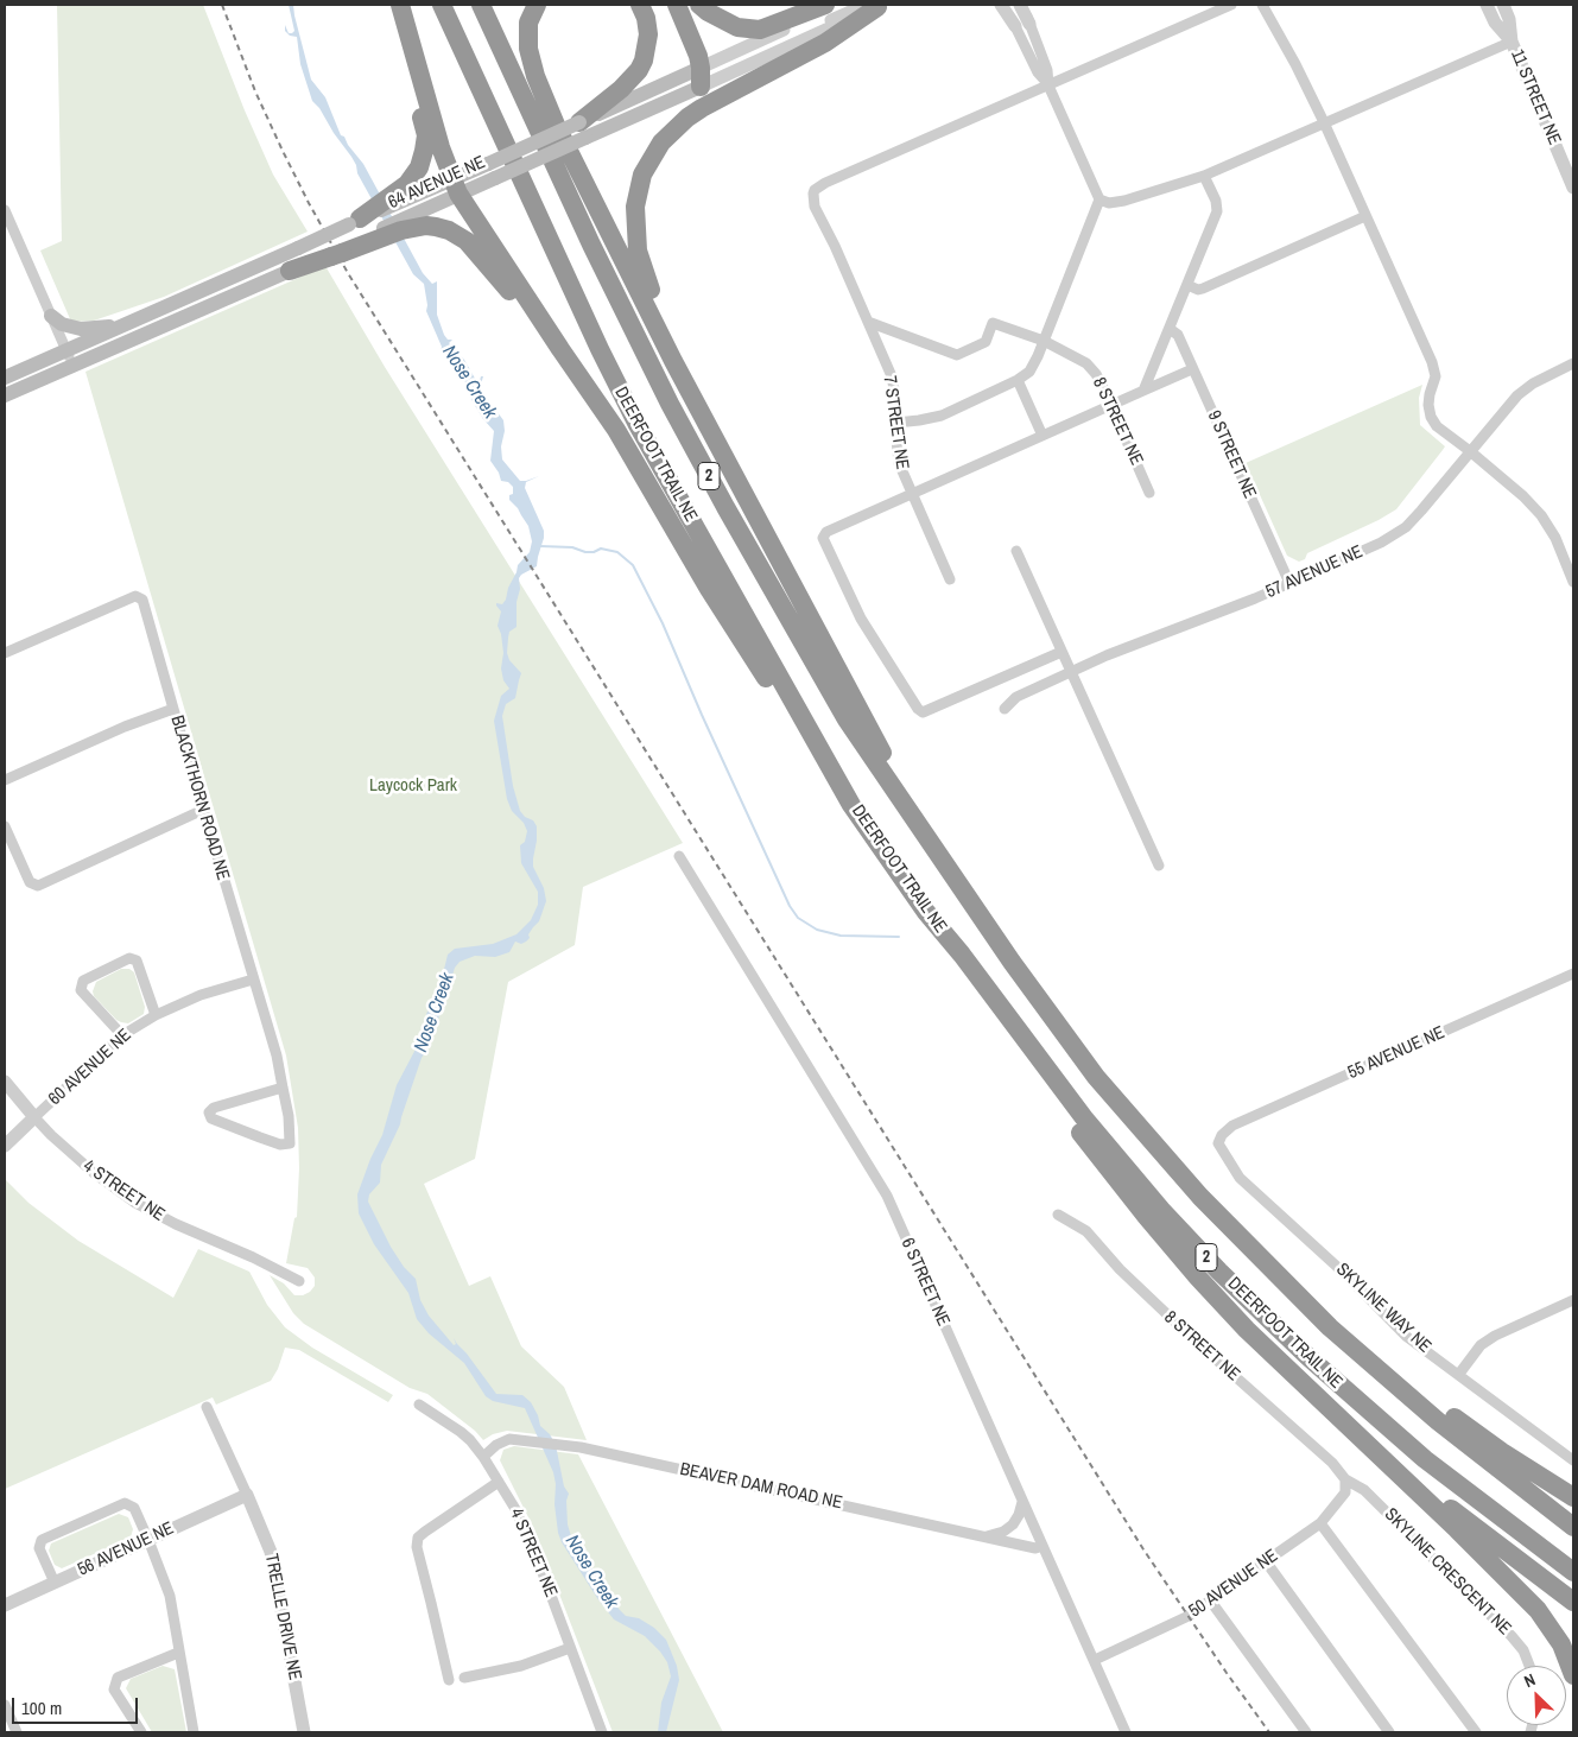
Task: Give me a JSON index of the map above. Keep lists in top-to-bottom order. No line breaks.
{"streets":{"highway":["DEERFOOT TRAIL NE","2"],"main road":["64 AVENUE NE"],"street":["11 STREET NE","8 STREET NE","7 STREET NE","9 STREET NE","57 AVENUE NE","BLACKTHORN ROAD NE","55 AVENUE NE","60 AVENUE NE","4 STREET NE","6 STREET NE","SKYLINE WAY NE","BEAVER DAM ROAD NE","56 AVENUE NE","SKYLINE CRESCENT NE","50 AVENUE NE","TRELLE DRIVE NE"]},"crossings":[["8 STREET NE","7 STREET NE"],["8 STREET NE","SKYLINE CRESCENT NE"],["8 STREET NE","50 AVENUE NE"],["9 STREET NE","57 AVENUE NE"],["BLACKTHORN ROAD NE","60 AVENUE NE"],["55 AVENUE NE","SKYLINE WAY NE"],["60 AVENUE NE","4 STREET NE"],["4 STREET NE","BEAVER DAM ROAD NE"],["6 STREET NE","BEAVER DAM ROAD NE"],["6 STREET NE","50 AVENUE NE"],["56 AVENUE NE","TRELLE DRIVE NE"],["SKYLINE CRESCENT NE","50 AVENUE NE"]],"water":["Nose Creek"],"parks":["Laycock Park"],"scale_bar":"100 m","north":"top left"}
